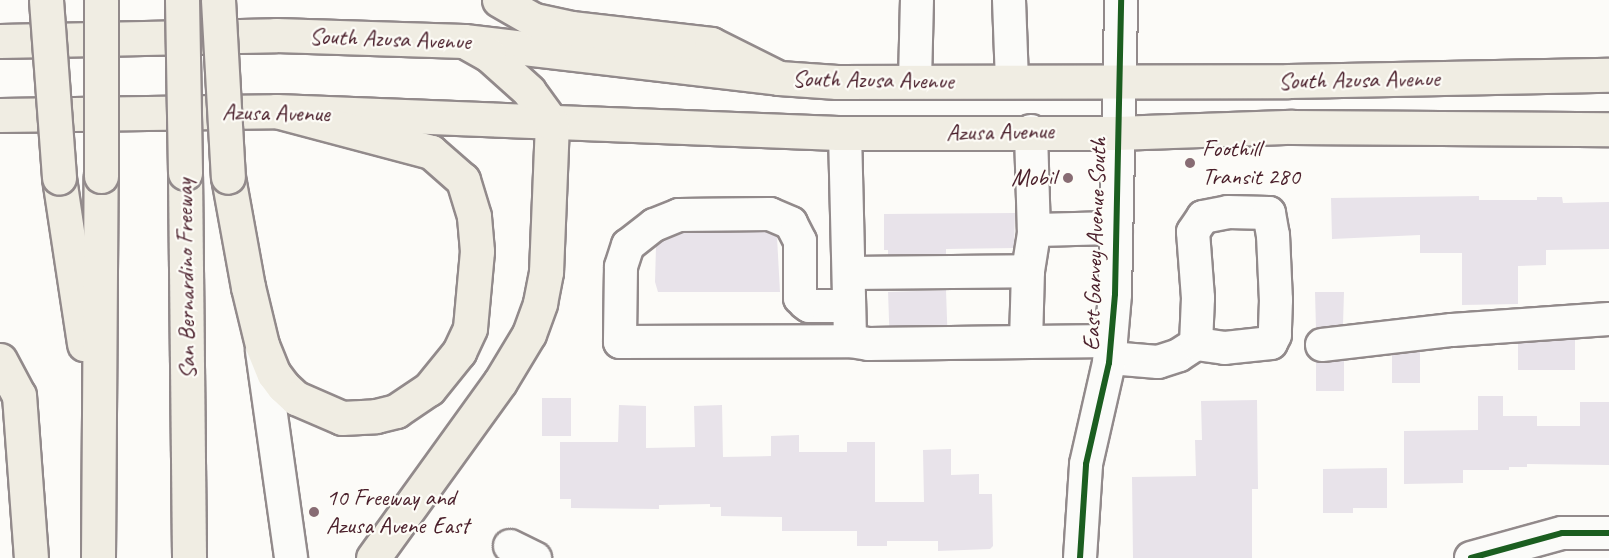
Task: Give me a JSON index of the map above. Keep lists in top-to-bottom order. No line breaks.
{"streets":{"main road":["South Azusa Avenue","Azusa Avenue","San Bernardino Freeway"],"street":["East Garvey Avenue South"]},"crossings":[["South Azusa Avenue","Azusa Avenue"],["South Azusa Avenue","East Garvey Avenue South"],["Azusa Avenue","East Garvey Avenue South"]],"places":["Foothill Transit 280","Mobil","10 Freeway and Azusa Avene East"]}
